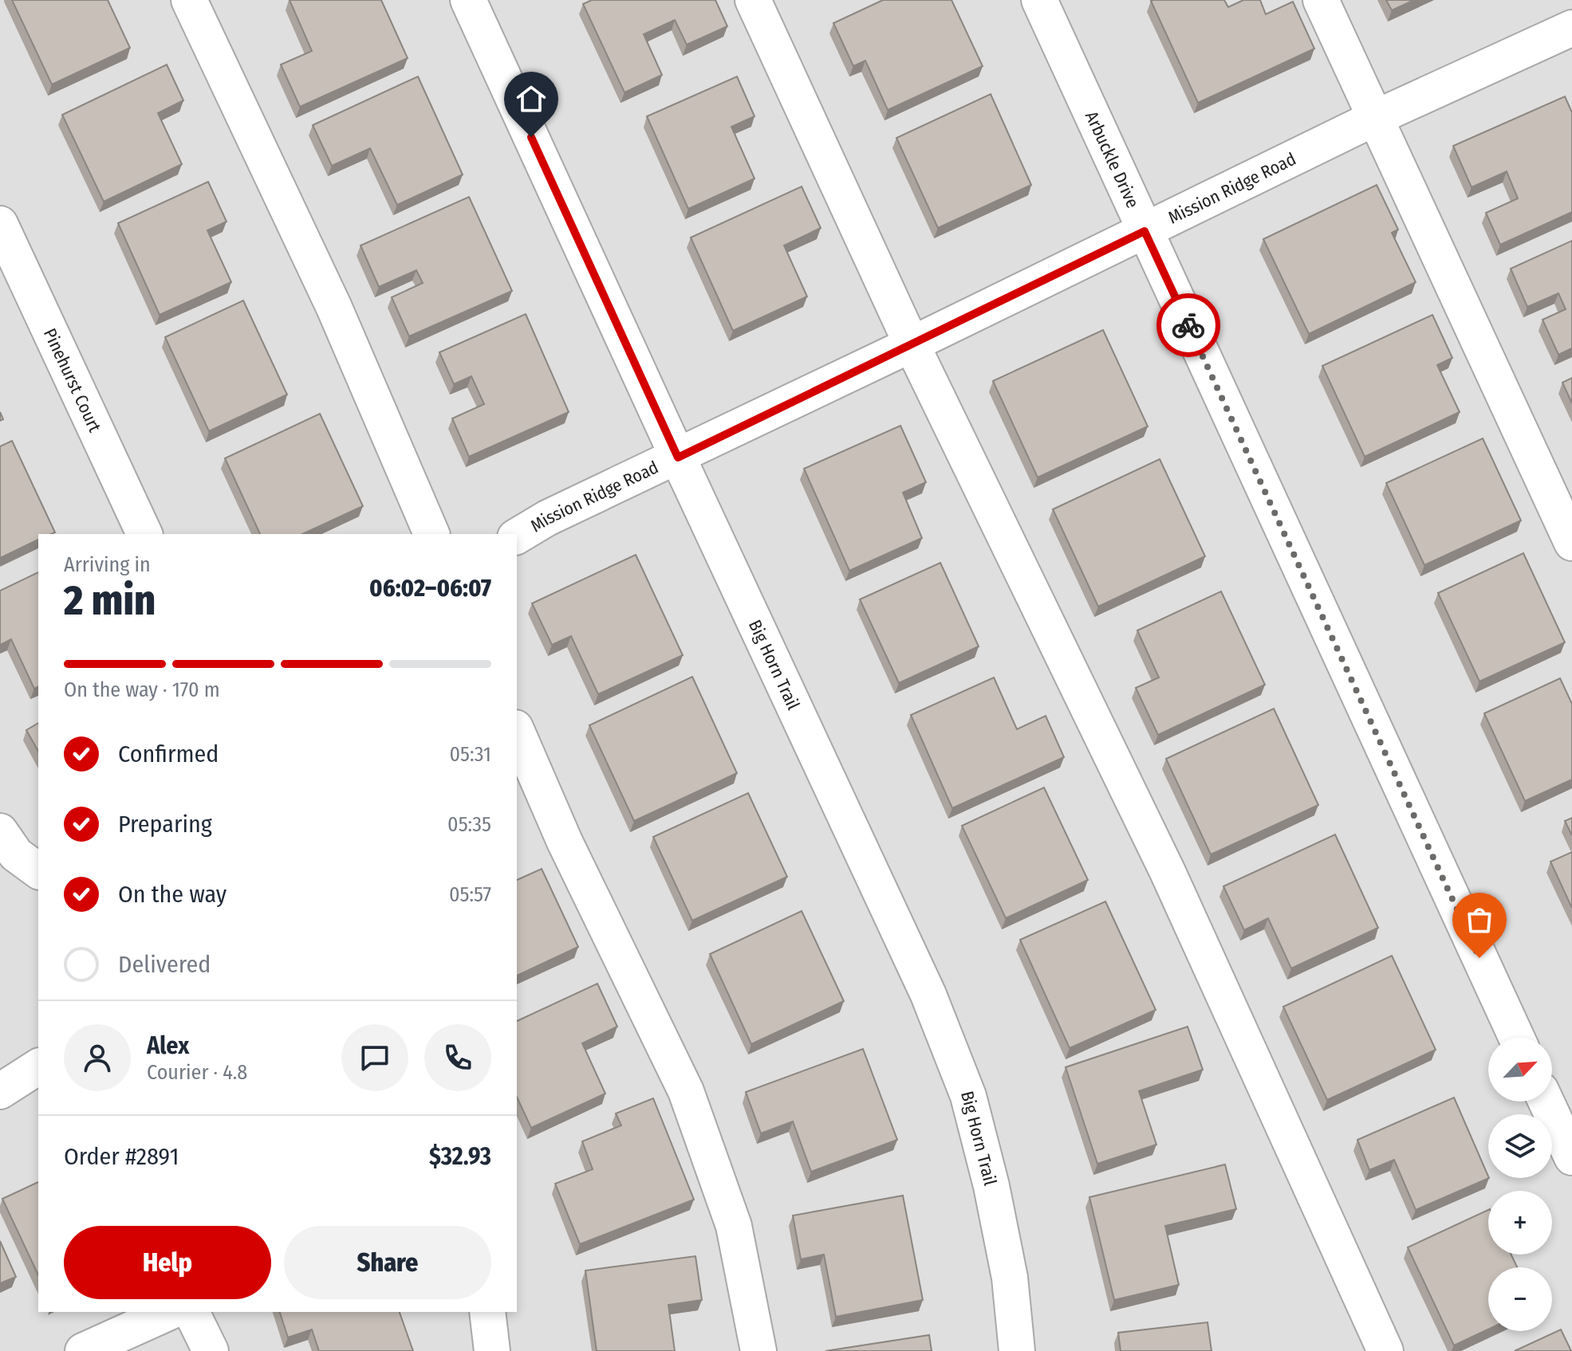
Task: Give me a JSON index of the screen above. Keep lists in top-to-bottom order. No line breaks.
{"streets":{"street":["Arbuckle Drive","Mission Ridge Road","Pinehurst Court","Big Horn Trail"]},"crossings":[["Arbuckle Drive","Mission Ridge Road"],["Mission Ridge Road","Big Horn Trail"]],"north":"top right","page":{"heading":["2 min","Arriving in","06:02–06:07"],"panel":["Alex","Courier · 4.8","Order #2891","$32.93"],"bar":"On the way · 170 m","list":[["Confirmed","05:31"],["Preparing","05:35"],["On the way","05:57"],"Delivered"],"map_buttons":["+","−"],"buttons":["Help","Share"]}}
